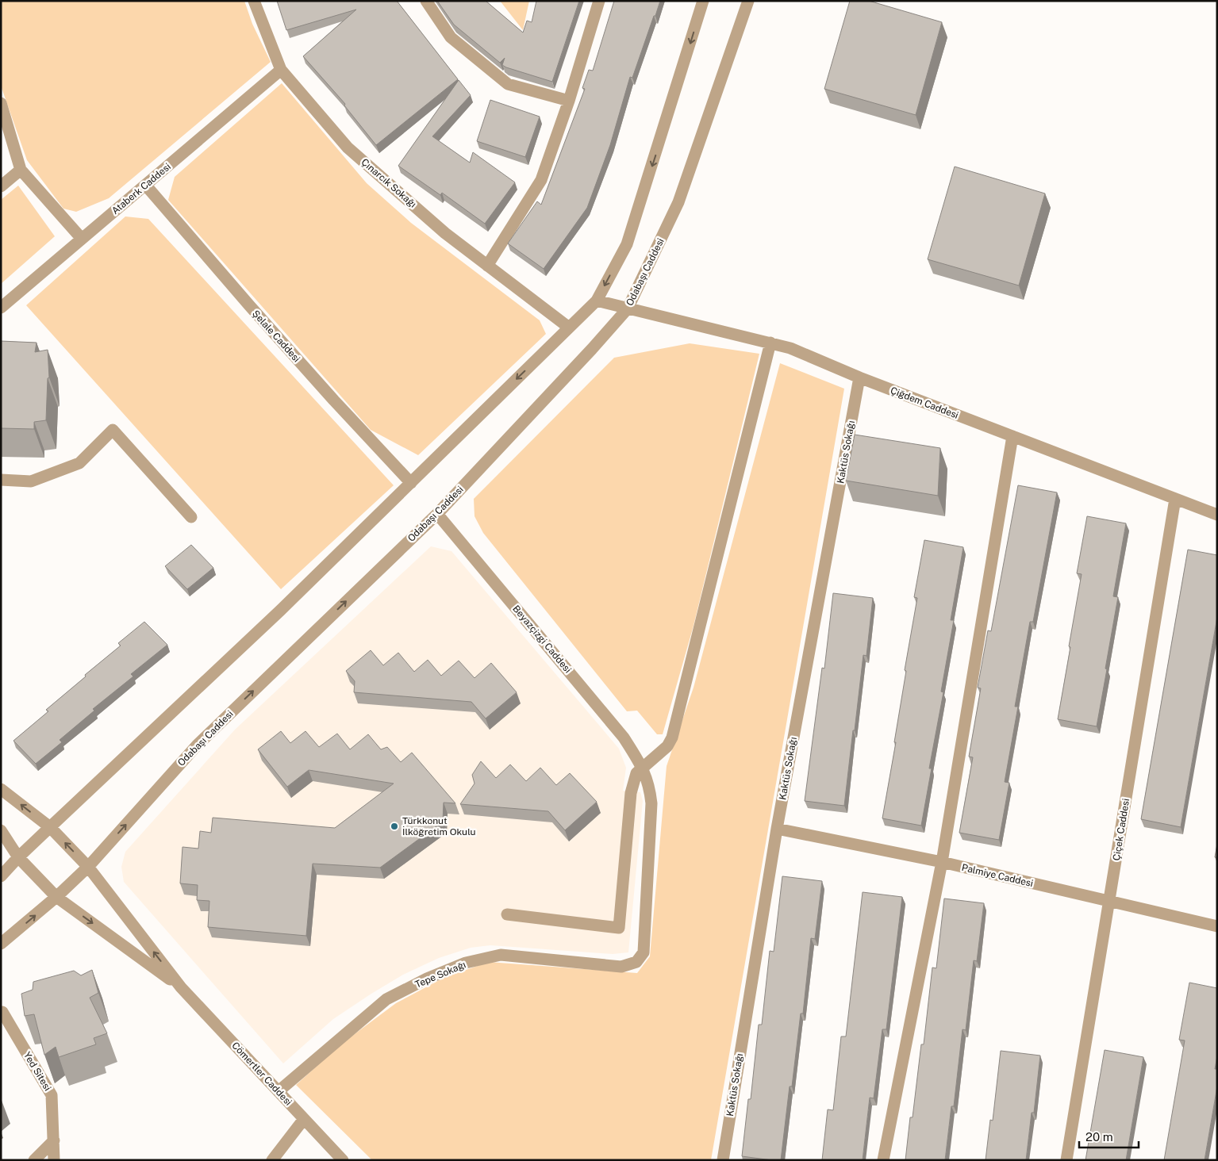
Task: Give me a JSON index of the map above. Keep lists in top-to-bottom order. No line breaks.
{"streets":{"street":["Çınarcık Sokağı","Ataberk Caddesi","Odabaşı Caddesi","Şelale Caddesi","Çiğdem Caddesi","Kaktüs Sokağı","Beyazçizgi Caddesi","Çiçek Caddesi","Palmiye Caddesi","Tepe Sokağı","Yed Sitesi","Cömertler Caddesi"]},"crossings":[["Çınarcık Sokağı","Ataberk Caddesi"],["Ataberk Caddesi","Şelale Caddesi"],["Odabaşı Caddesi","Çiğdem Caddesi"],["Odabaşı Caddesi","Beyazçizgi Caddesi"],["Odabaşı Caddesi","Cömertler Caddesi"],["Çiğdem Caddesi","Kaktüs Sokağı"],["Çiğdem Caddesi","Çiçek Caddesi"],["Kaktüs Sokağı","Palmiye Caddesi"],["Beyazçizgi Caddesi","Tepe Sokağı"],["Çiçek Caddesi","Palmiye Caddesi"],["Tepe Sokağı","Cömertler Caddesi"]],"places":["Türkkonut İlköğretim Okulu"],"scale_bar":"20 m"}
